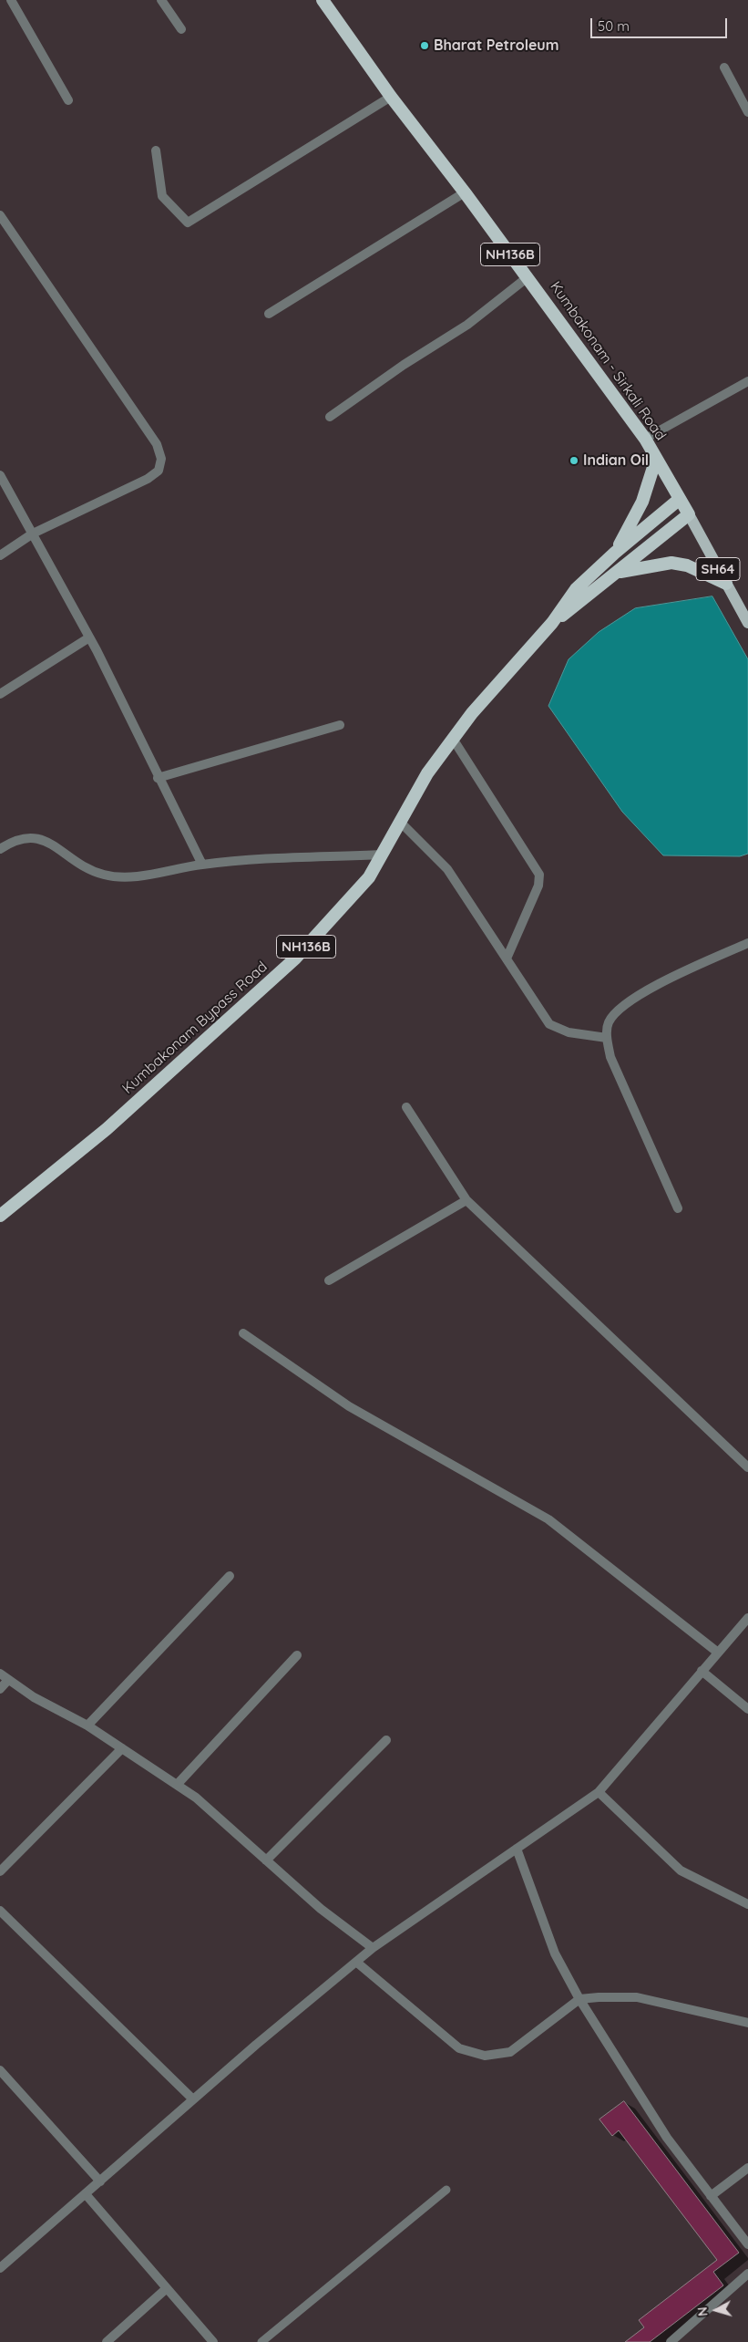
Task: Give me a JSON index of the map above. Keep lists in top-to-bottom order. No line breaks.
{"streets":{"highway":["NH136B","Kumbakonam - Sirkali Road","Kumbakonam Bypass Road"],"main road":["SH64"]},"crossings":[["Kumbakonam - Sirkali Road","Kumbakonam Bypass Road"]],"places":["Bharat Petroleum","Indian Oil"],"scale_bar":"50 m","north":"left"}
